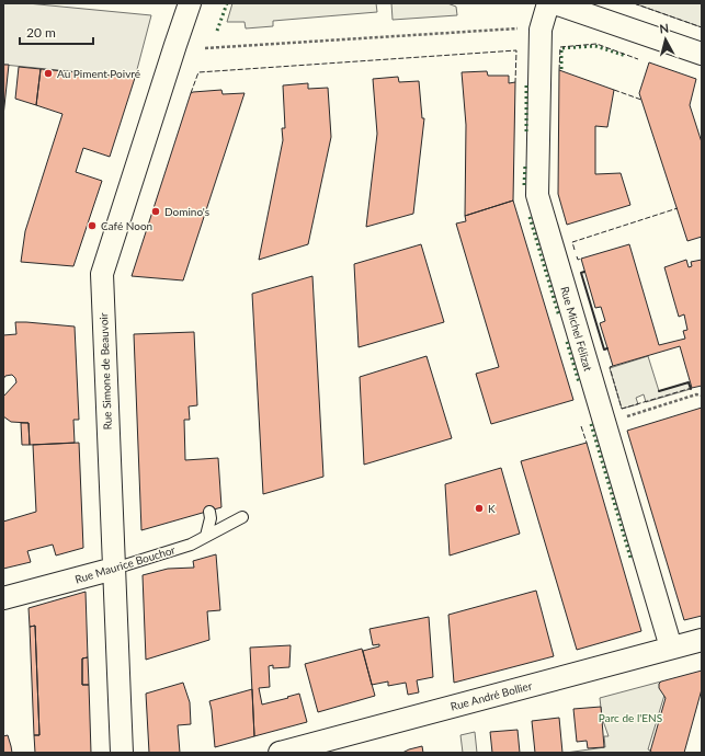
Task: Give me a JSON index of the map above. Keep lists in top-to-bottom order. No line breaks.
{"streets":{"street":["Rue Michel Félizat","Rue Simone de Beauvoir","Rue Maurice Bouchor","Rue André Bollier"]},"crossings":[["Rue Michel Félizat","Rue André Bollier"],["Rue Simone de Beauvoir","Rue Maurice Bouchor"]],"parks":["Parc de l'ENS"],"places":["Au Piment Poivré","Domino's","Café Noon","K"],"scale_bar":"20 m","north":"top"}
